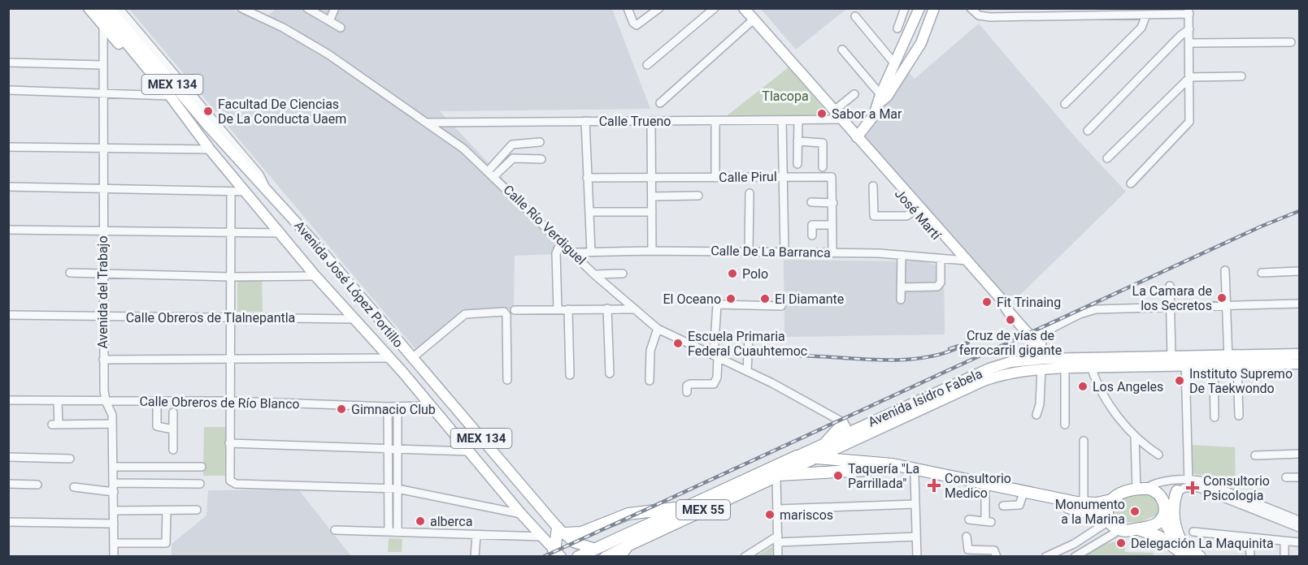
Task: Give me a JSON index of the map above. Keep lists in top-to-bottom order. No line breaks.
{"streets":{"highway":["Avenida Isidro Fabela","MEX 55"],"main road":["MEX 134","José Martí","Avenida José López Portillo"],"street":["Calle Trueno","Calle Pirul","Calle Río Verdiguel","Calle De La Barranca","Avenida del Trabajo","Calle Obreros de Tlalnepantla","Calle Obreros de Río Blanco"]},"crossings":[["MEX 134","Avenida José López Portillo"],["MEX 134","MEX 55"],["Calle Trueno","José Martí"],["Calle Trueno","Calle Río Verdiguel"],["Calle Pirul","Calle De La Barranca"],["José Martí","Calle De La Barranca"],["José Martí","Avenida Isidro Fabela"],["Calle Río Verdiguel","Calle De La Barranca"],["Calle Río Verdiguel","Avenida Isidro Fabela"],["Avenida José López Portillo","Calle Obreros de Tlalnepantla"],["Avenida José López Portillo","Calle Obreros de Río Blanco"],["Avenida José López Portillo","MEX 55"],["Avenida del Trabajo","Calle Obreros de Tlalnepantla"],["Avenida del Trabajo","Calle Obreros de Río Blanco"],["Avenida Isidro Fabela","MEX 55"]],"parks":["Tlacopa"],"places":{"other":["Facultad De Ciencias De La Conducta Uaem","Sabor a Mar","Polo","La Camara de los Secretos","El Oceano","El Diamante","Fit Trinaing","Cruz de vías de ferrocarril gigante","Escuela Primaria Federal Cuauhtemoc","Instituto Supremo De Taekwondo","Los Angeles","Gimnacio Club","Taquería \"La Parrillada\"","Monumento a la Marina","mariscos","alberca","Delegación La Maquinita"],"health":["Consultorio Medico","Consultorio Psicologia"]}}
